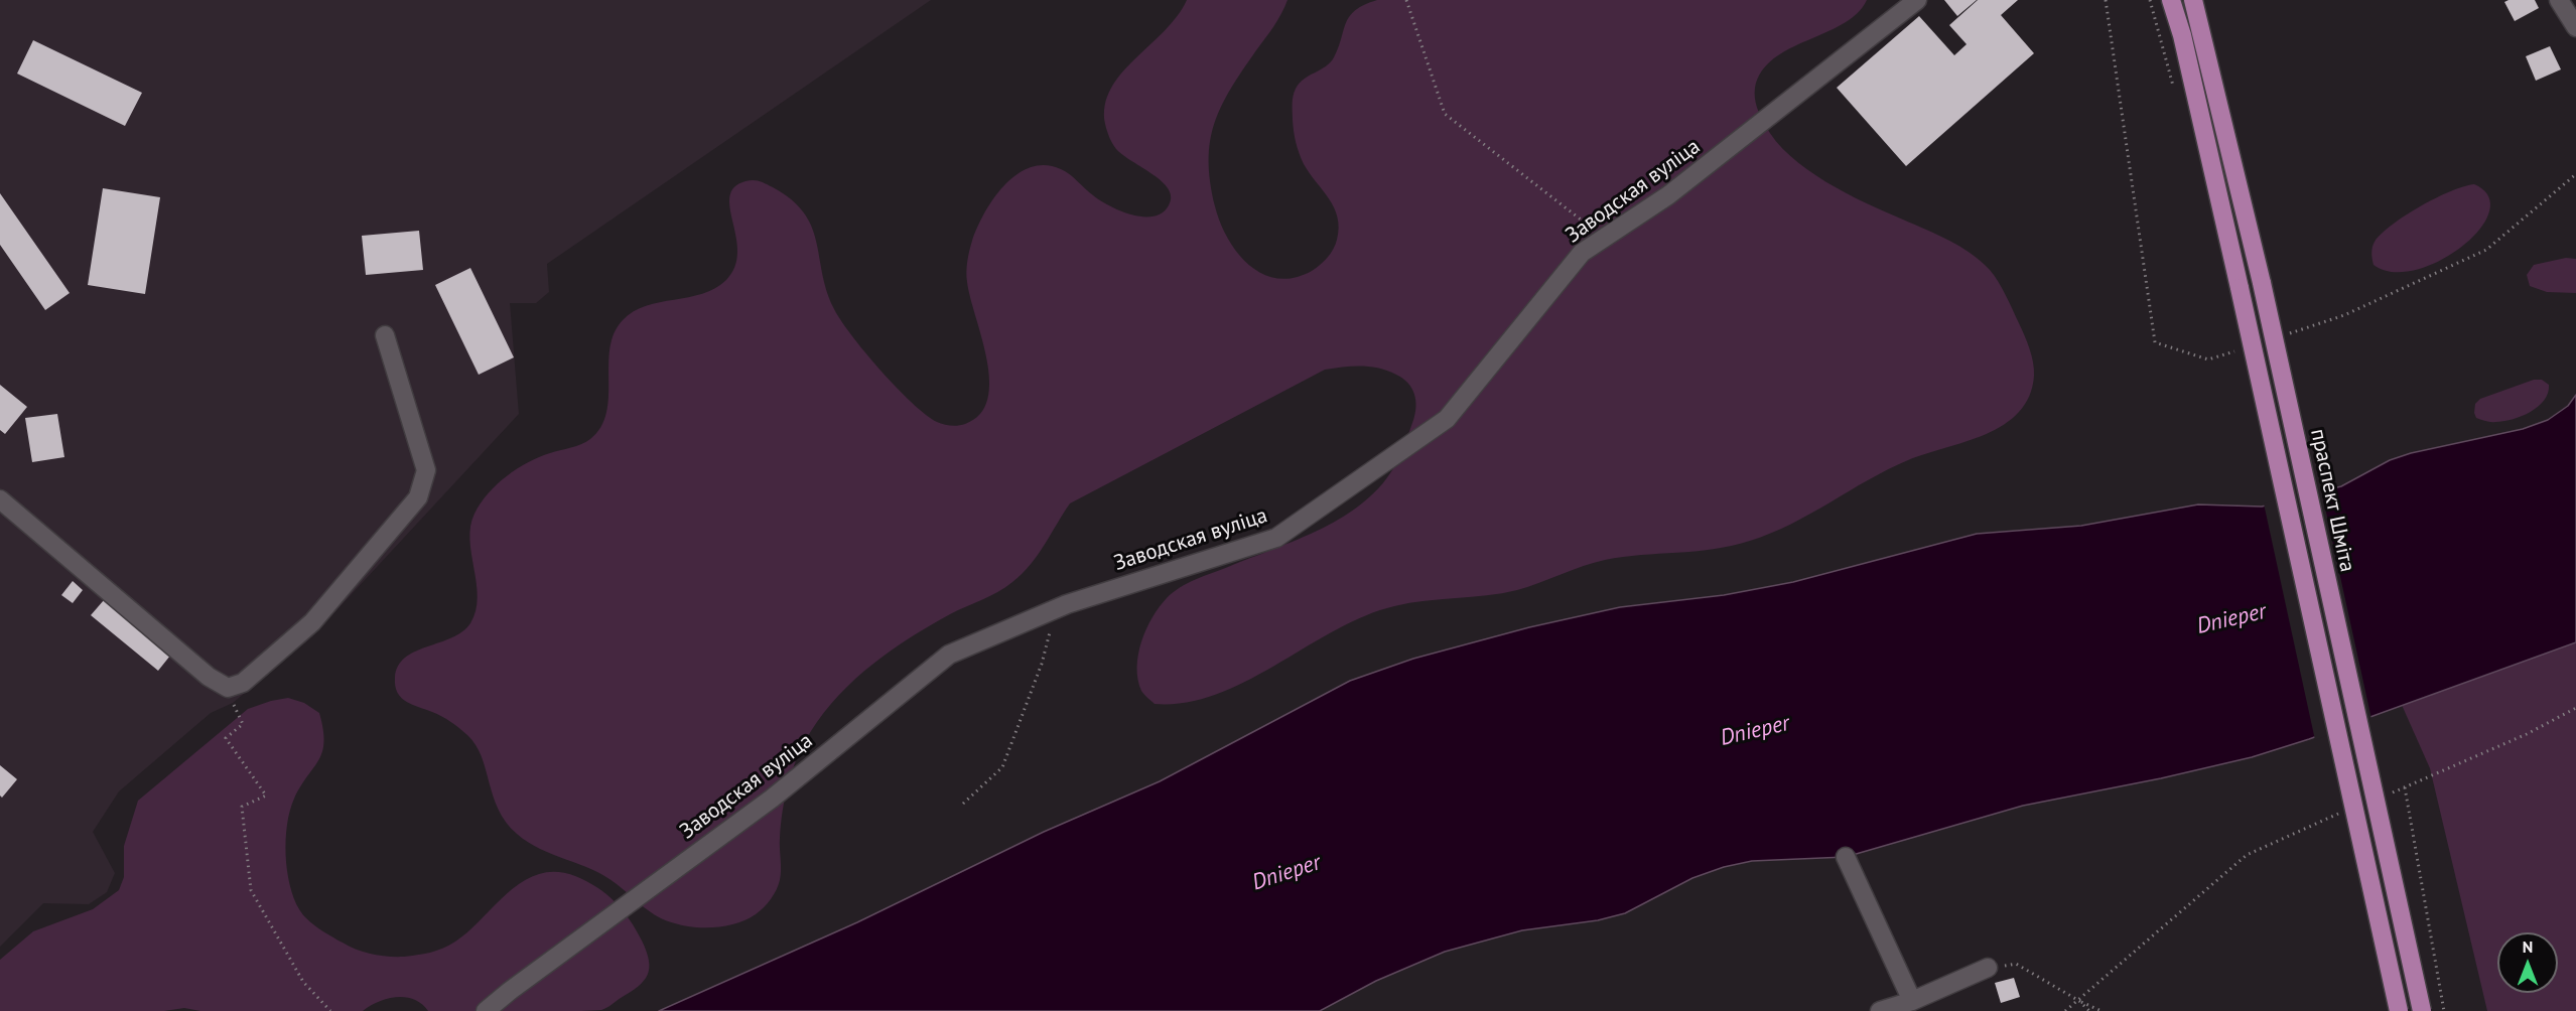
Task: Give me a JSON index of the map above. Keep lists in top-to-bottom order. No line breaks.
{"streets":{"main road":["праспект Шміта"],"street":["Заводская вуліца"]},"water":["Dnieper"],"north":"top"}
